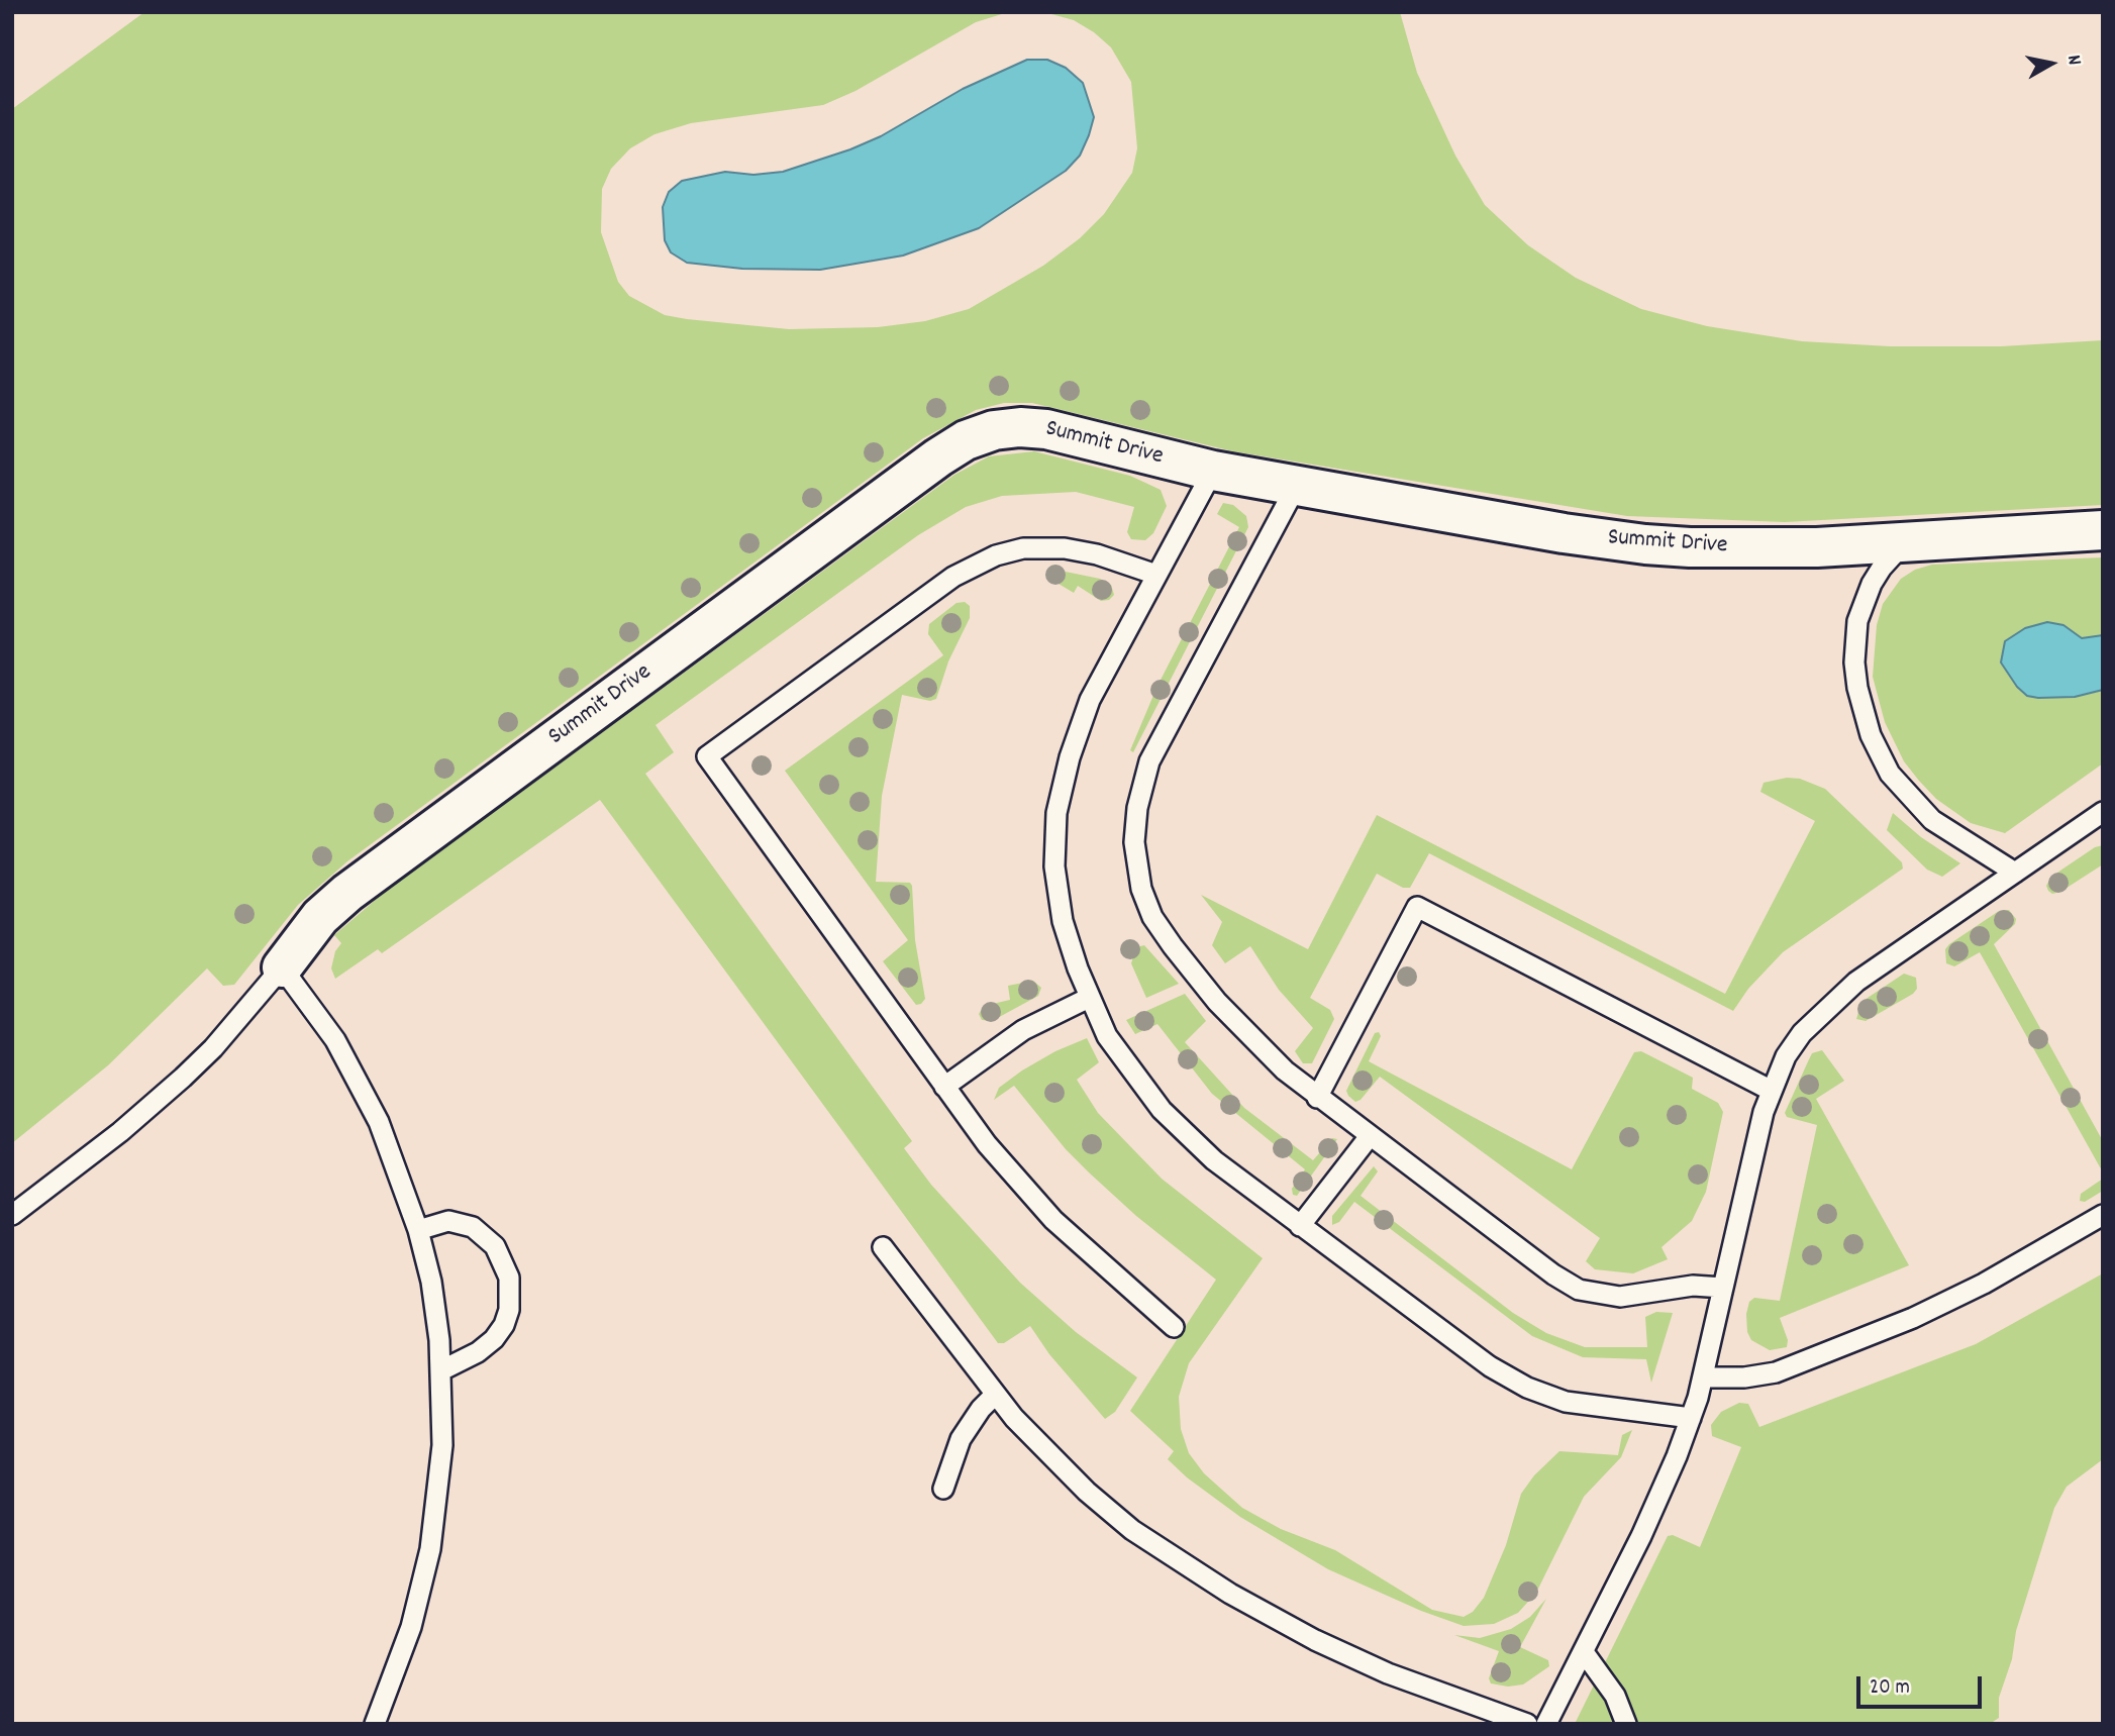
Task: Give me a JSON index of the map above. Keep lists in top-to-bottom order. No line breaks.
{"streets":{"street":["Summit Drive"]},"scale_bar":"20 m","north":"right"}
